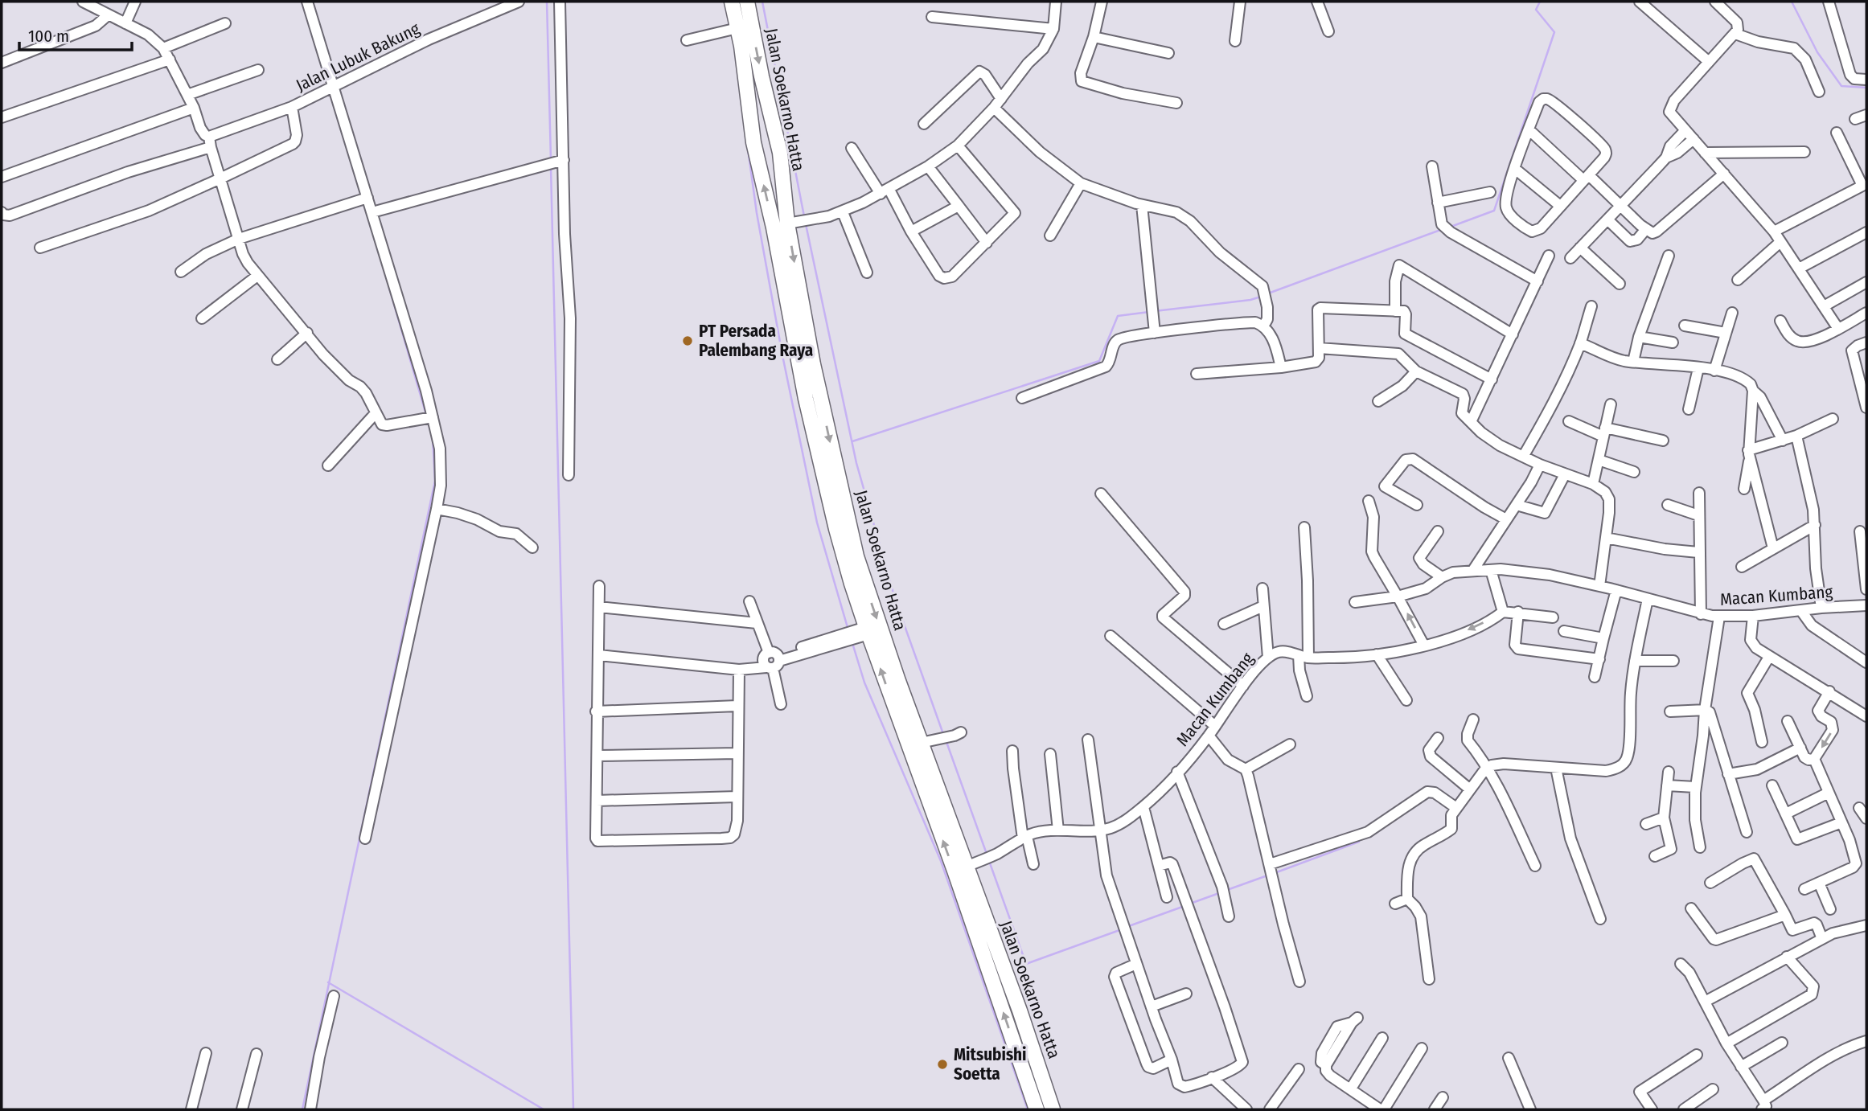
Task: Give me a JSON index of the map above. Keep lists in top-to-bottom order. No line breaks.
{"streets":{"highway":["Jalan Soekarno Hatta"],"street":["Jalan Lubuk Bakung","Macan Kumbang"]},"crossings":[["Jalan Soekarno Hatta","Macan Kumbang"]],"places":["PT Persada Palembang Raya","Mitsubishi Soetta"],"scale_bar":"100 m"}
